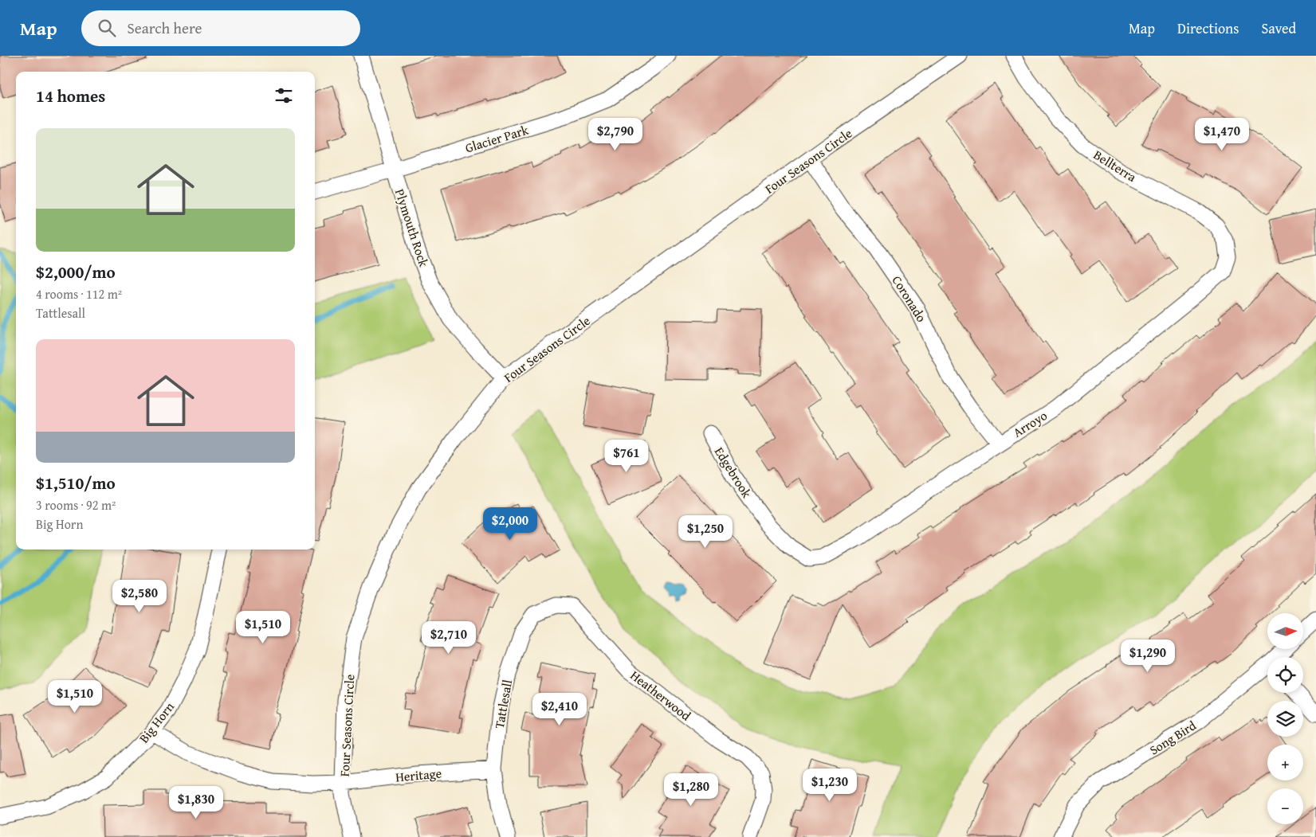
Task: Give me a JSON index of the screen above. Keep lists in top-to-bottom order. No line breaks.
{"streets":{"street":["Glacier Park","Four Seasons Circle","Bellterra","Plymouth Rock","Coronado","Arroyo","Edgebrook","Heatherwood","Tattlesall","Big Horn","Song Bird","Heritage"]},"crossings":[["Glacier Park","Plymouth Rock"],["Four Seasons Circle","Plymouth Rock"],["Four Seasons Circle","Coronado"],["Four Seasons Circle","Heritage"],["Bellterra","Arroyo"],["Coronado","Arroyo"],["Arroyo","Edgebrook"],["Heatherwood","Tattlesall"],["Tattlesall","Heritage"],["Big Horn","Heritage"]],"north":"right","page":{"header":"Map","search":"Search here","nav":["Map","Directions","Saved"],"heading":"14 homes","price":["$2,790","$1,470","$761","$2,000","$1,250","$2,580","$1,510","$2,710","$1,290","$1,510","$2,410","$1,230","$1,280","$1,830"],"list":[{"name":"$2,000/mo","note":"4 rooms · 112 m² · Tattlesall"},{"name":"$1,510/mo","note":"3 rooms · 92 m² · Big Horn"}],"map_buttons":["+","−"]}}
